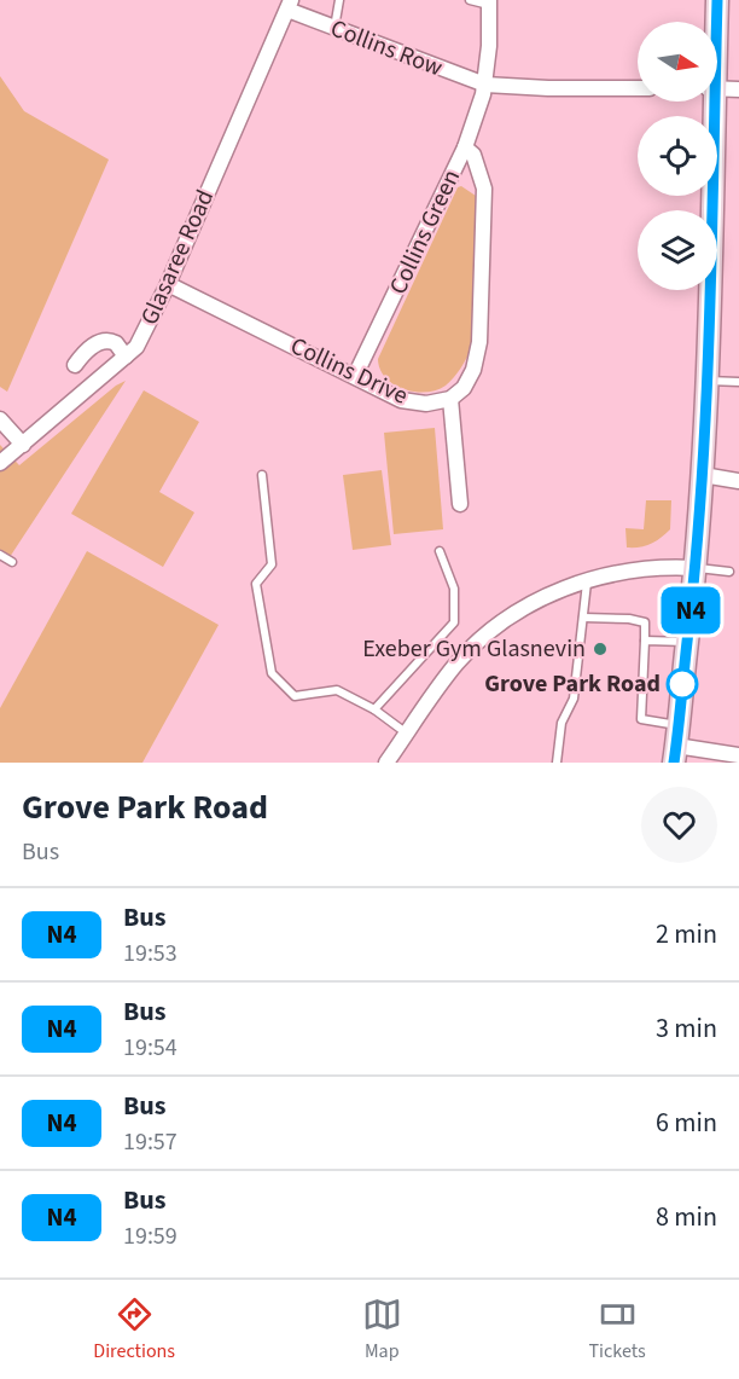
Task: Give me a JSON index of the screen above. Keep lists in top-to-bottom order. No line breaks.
{"streets":{"street":["Collins Row","Collins Green","Glasaree Road","Collins Drive"]},"crossings":[["Collins Row","Collins Green"],["Collins Row","Glasaree Road"],["Collins Green","Collins Drive"],["Glasaree Road","Collins Drive"]],"places":["Exeber Gym Glasnevin","Grove Park Road"],"lines":["bus line N4"],"north":"right","page":{"on_map":"N4","heading":["Grove Park Road","Bus"],"list":[{"mark":"N4","name":"Bus","note":"19:53","value":"2 min"},{"mark":"N4","name":"Bus","note":"19:54","value":"3 min"},{"mark":"N4","name":"Bus","note":"19:57","value":"6 min"},{"mark":"N4","name":"Bus","note":"19:59","value":"8 min"}],"tabs":["Directions","Map","Tickets"]}}
